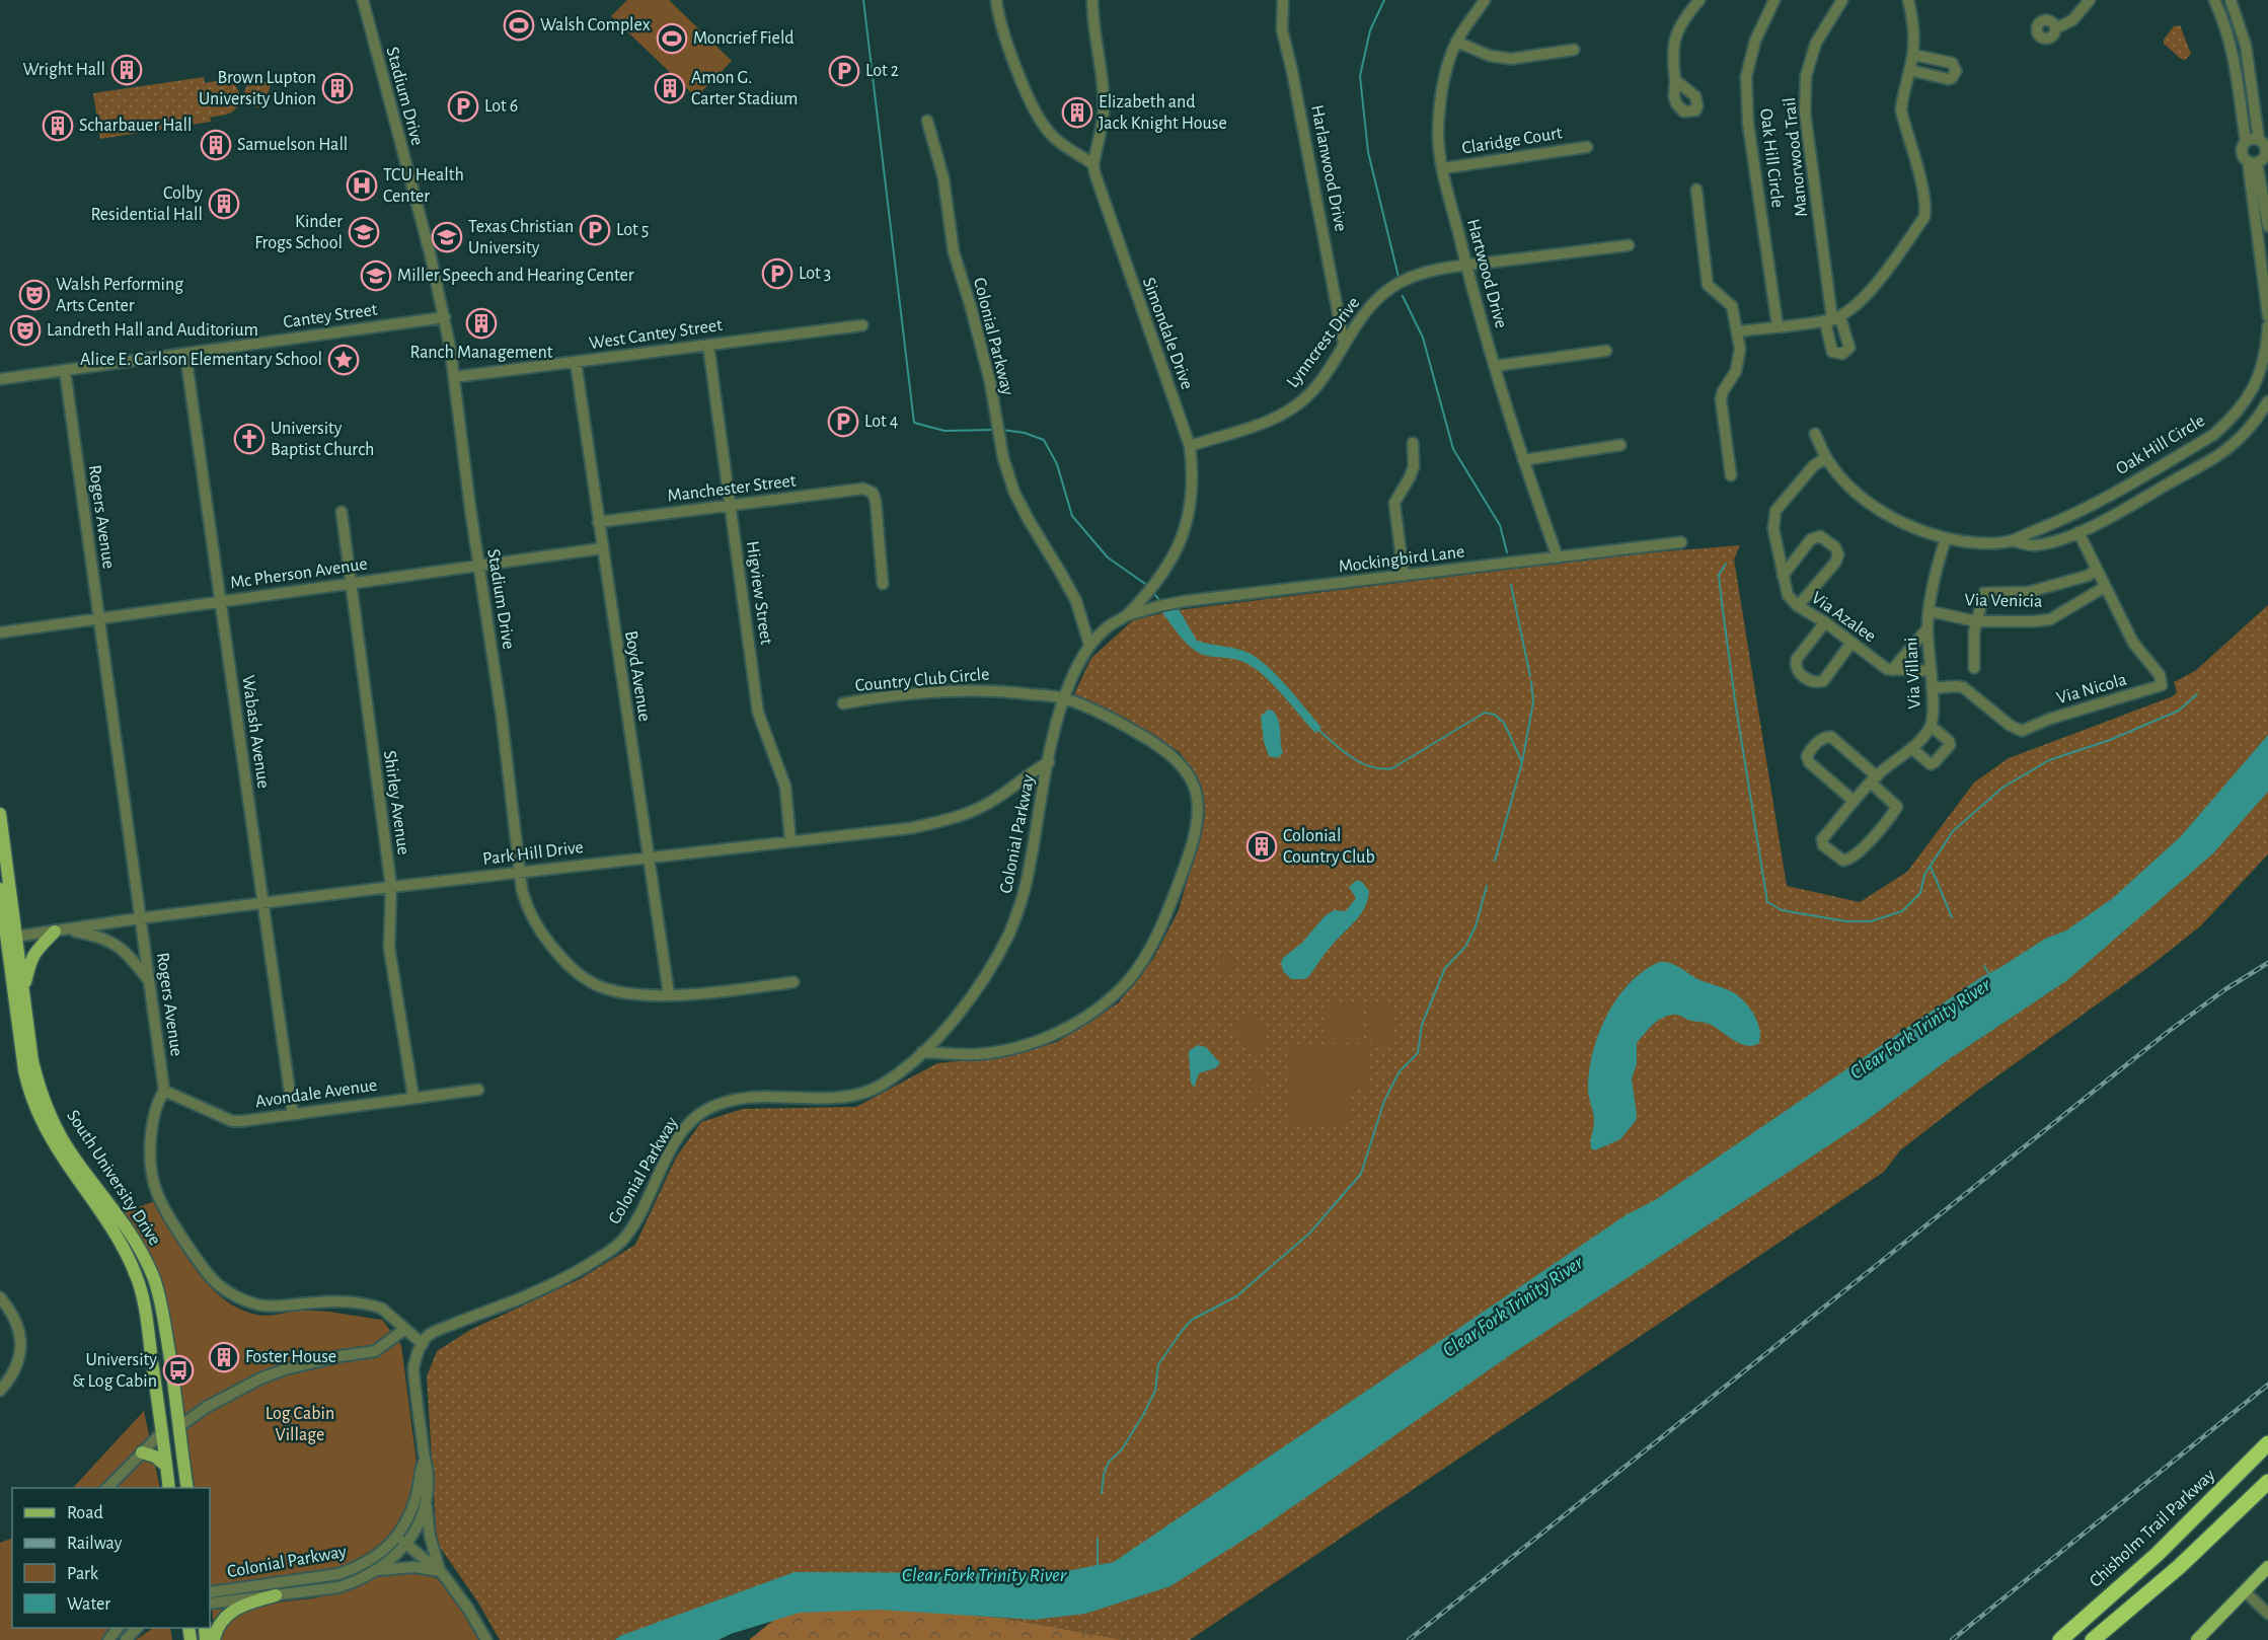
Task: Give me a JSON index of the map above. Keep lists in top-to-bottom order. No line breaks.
{"streets":{"highway":["Chisholm Trail Parkway"],"main road":["South University Drive"],"street":["Stadium Drive","Claridge Court","Manorwood Trail","Oak Hill Circle","Harlanwood Drive","Hartwood Drive","Cantey Street","Simondale Drive","West Cantey Street","Colonial Parkway","Lynncrest Drive","Manchester Street","Rogers Avenue","Mockingbird Lane","Mc Pherson Avenue","Higview Street","Via Venicia","Via Azalee","Via Villani","Boyd Avenue","Country Club Circle","Via Nicola","Wabash Avenue","Shirley Avenue","Park Hill Drive","Avondale Avenue"]},"crossings":[["Stadium Drive","Cantey Street"],["Stadium Drive","West Cantey Street"],["Stadium Drive","Mc Pherson Avenue"],["Stadium Drive","Boyd Avenue"],["Stadium Drive","Park Hill Drive"],["Claridge Court","Hartwood Drive"],["Oak Hill Circle","Via Azalee"],["Oak Hill Circle","Via Villani"],["Harlanwood Drive","Lynncrest Drive"],["Hartwood Drive","Lynncrest Drive"],["Hartwood Drive","Mockingbird Lane"],["Cantey Street","Wabash Avenue"],["Simondale Drive","Colonial Parkway"],["Simondale Drive","Lynncrest Drive"],["Simondale Drive","Mockingbird Lane"],["West Cantey Street","Higview Street"],["West Cantey Street","Boyd Avenue"],["Colonial Parkway","Rogers Avenue"],["Colonial Parkway","Country Club Circle"],["Colonial Parkway","Park Hill Drive"],["Manchester Street","Higview Street"],["Manchester Street","Boyd Avenue"],["Rogers Avenue","Mc Pherson Avenue"],["Rogers Avenue","Park Hill Drive"],["Rogers Avenue","Avondale Avenue"],["Mc Pherson Avenue","Boyd Avenue"],["Mc Pherson Avenue","Wabash Avenue"],["Mc Pherson Avenue","Shirley Avenue"],["Higview Street","Park Hill Drive"],["Via Venicia","Via Villani"],["Via Venicia","Via Nicola"],["Via Villani","Via Nicola"],["Boyd Avenue","Park Hill Drive"],["Wabash Avenue","Park Hill Drive"],["Wabash Avenue","Avondale Avenue"],["Shirley Avenue","Park Hill Drive"],["Shirley Avenue","Avondale Avenue"],["Park Hill Drive","South University Drive"]],"water":["Clear Fork Trinity River"],"parks":["Log Cabin Village"],"places":{"sports":["Walsh Complex","Moncrief Field"],"building":["Wright Hall","Brown Lupton University Union","Amon G. Carter Stadium","Elizabeth and Jack Knight House","Scharbauer Hall","Samuelson Hall","Colby Residential Hall","Ranch Management","Colonial Country Club","Foster House"],"parking":["Lot 2","Lot 6","Lot 5","Lot 3","Lot 4"],"hospital":["TCU Health Center"],"school or university":["Kinder Frogs School","Texas Christian University","Miller Speech and Hearing Center"],"theatre":["Walsh Performing Arts Center","Landreth Hall and Auditorium"],"place":["Alice E. Carlson Elementary School"],"church":["University Baptist Church"],"bus stop":["University & Log Cabin"]},"legend":["Road","Railway","Park","Water"]}
